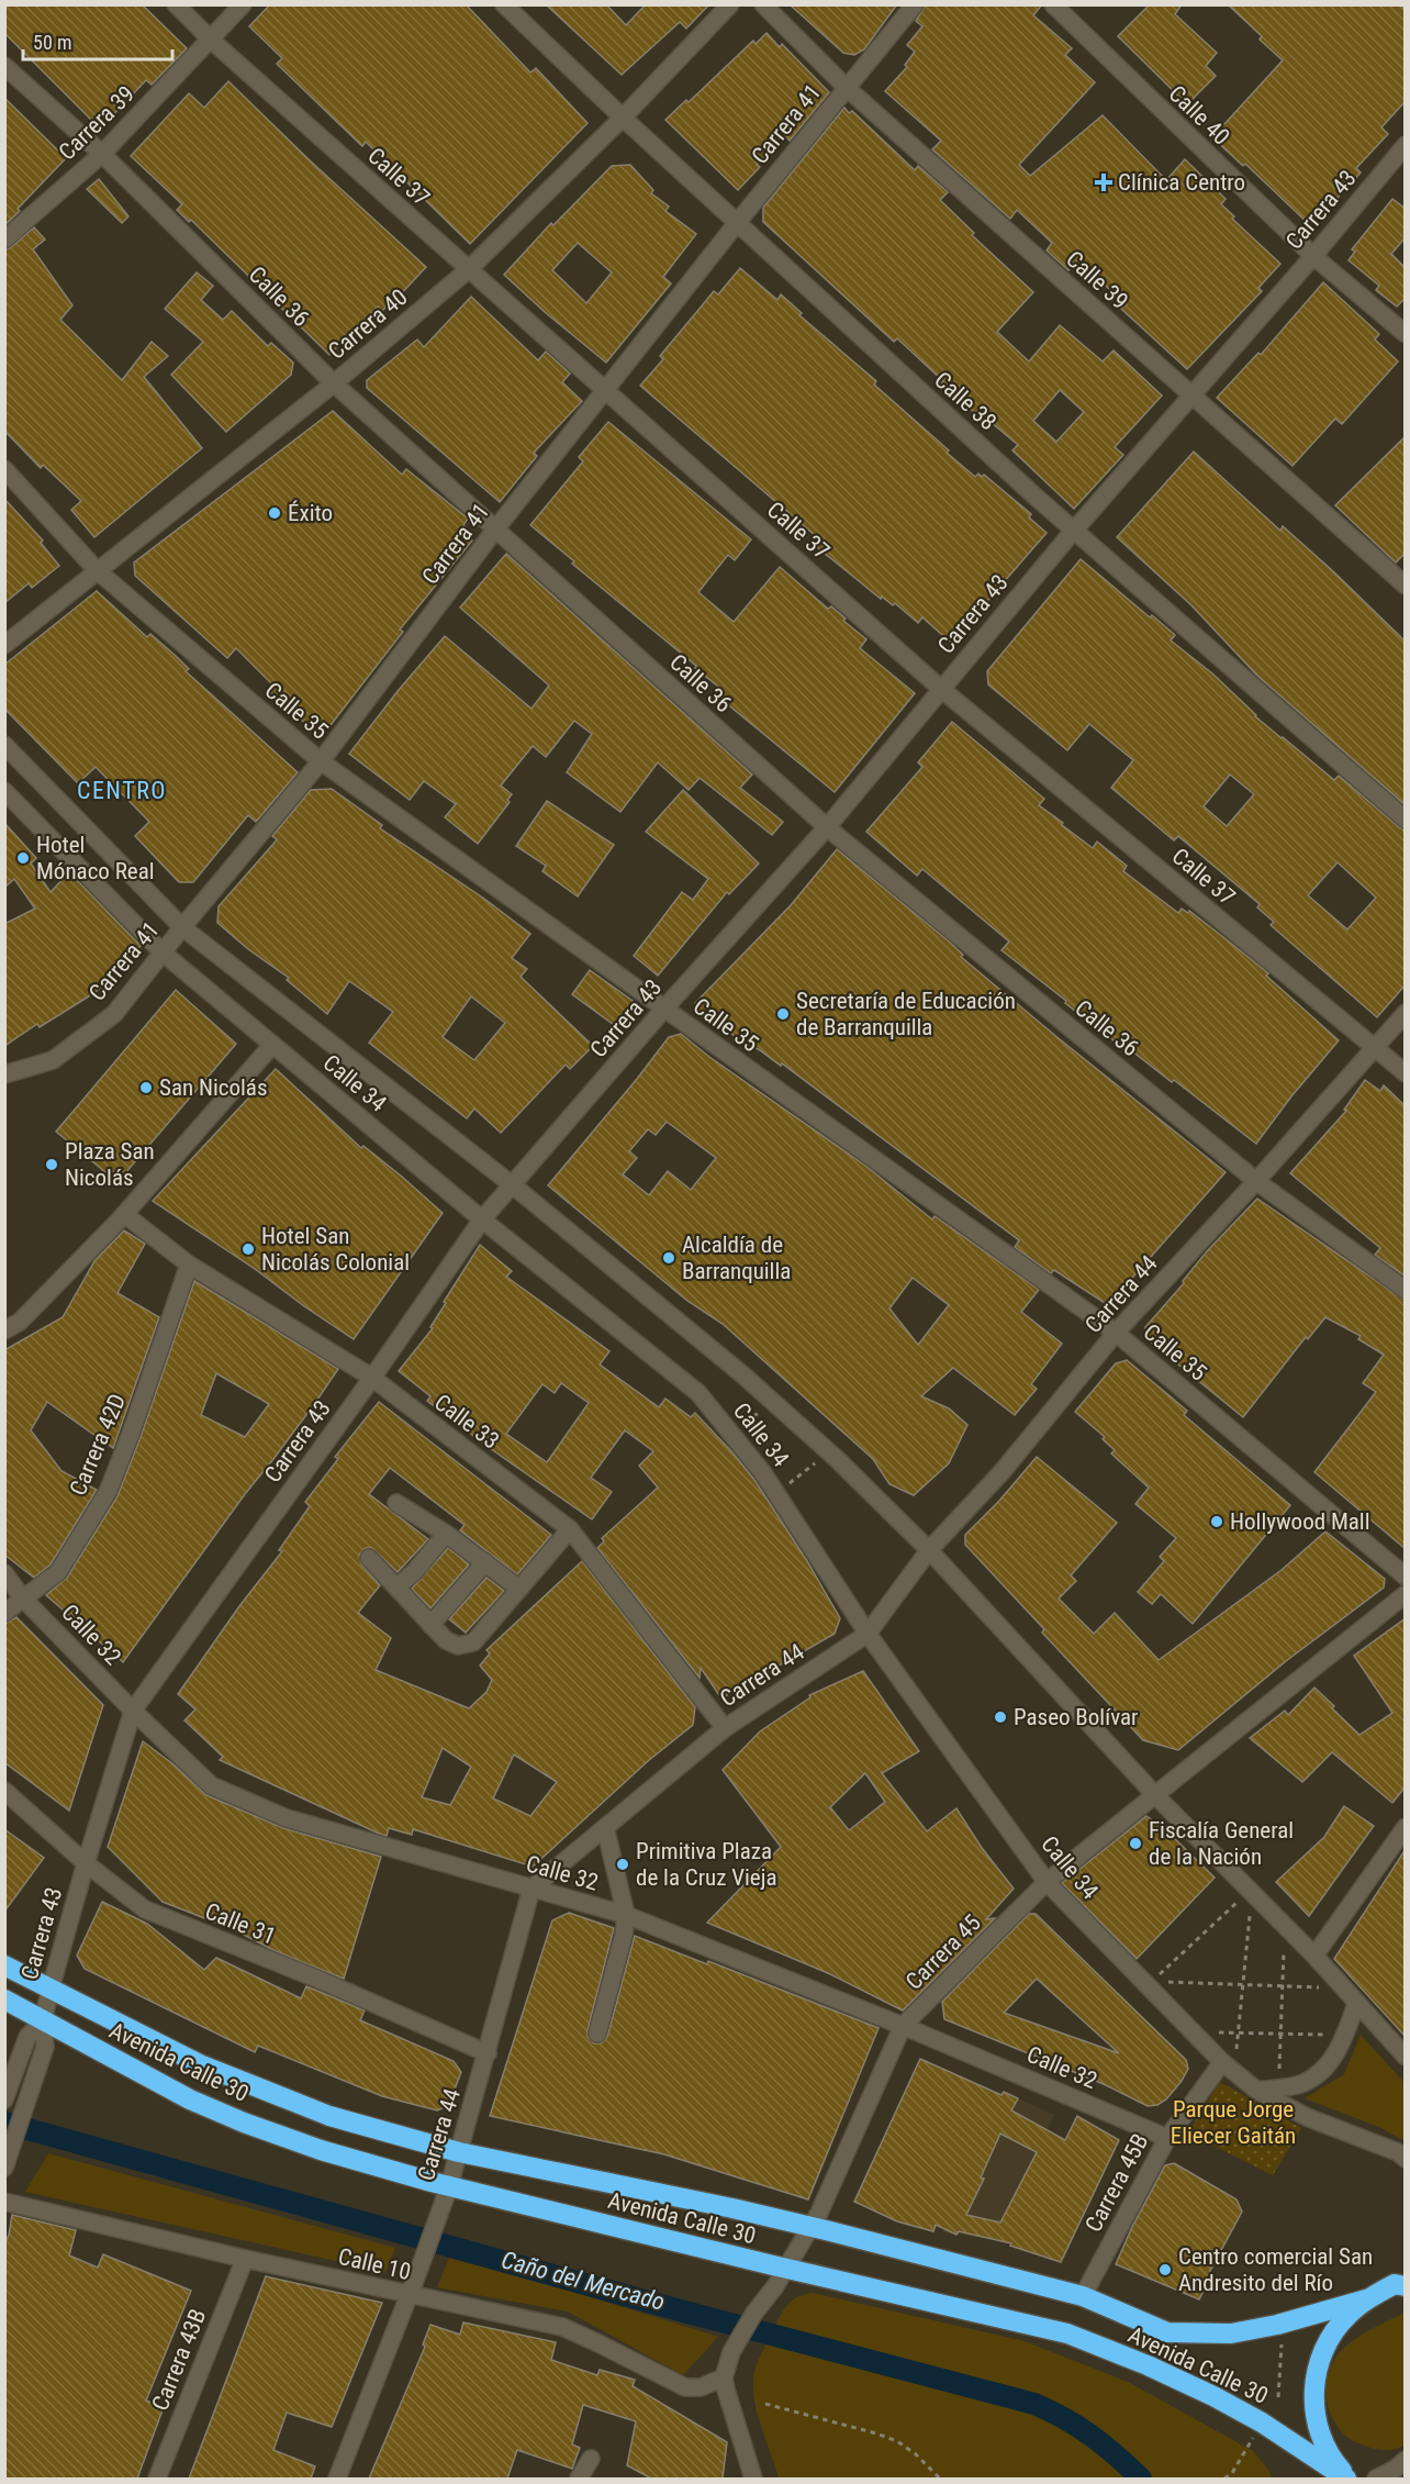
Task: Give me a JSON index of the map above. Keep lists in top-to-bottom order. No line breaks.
{"streets":{"highway":["Avenida Calle 30"],"street":["Calle 40","Carrera 39","Carrera 41","Calle 37","Carrera 43","Calle 39","Calle 36","Carrera 40","Calle 38","Calle 35","Calle 34","Carrera 44","Calle 33","Carrera 42D","Calle 32","Calle 31","Carrera 45","Carrera 45B","Calle 10","Carrera 43B"]},"crossings":[["Calle 40","Carrera 43"],["Carrera 39","Calle 37"],["Carrera 39","Calle 36"],["Carrera 41","Calle 37"],["Carrera 41","Calle 39"],["Carrera 41","Calle 36"],["Carrera 41","Calle 38"],["Carrera 41","Calle 35"],["Carrera 41","Calle 34"],["Calle 37","Carrera 43"],["Calle 37","Carrera 40"],["Calle 37","Carrera 44"],["Carrera 43","Calle 39"],["Carrera 43","Calle 36"],["Carrera 43","Calle 38"],["Carrera 43","Calle 35"],["Carrera 43","Calle 34"],["Carrera 43","Calle 33"],["Carrera 43","Calle 32"],["Carrera 43","Calle 31"],["Carrera 43","Avenida Calle 30"],["Calle 36","Carrera 40"],["Calle 36","Carrera 44"],["Carrera 40","Calle 38"],["Carrera 40","Calle 35"],["Calle 35","Carrera 44"],["Calle 34","Carrera 44"],["Calle 34","Carrera 45"],["Calle 34","Carrera 45B"],["Carrera 44","Calle 33"],["Carrera 44","Calle 32"],["Carrera 44","Calle 31"],["Carrera 44","Avenida Calle 30"],["Carrera 44","Calle 10"],["Calle 33","Carrera 42D"],["Carrera 42D","Calle 32"],["Calle 32","Carrera 45"],["Calle 32","Carrera 45B"],["Carrera 45","Avenida Calle 30"],["Carrera 45","Calle 10"],["Avenida Calle 30","Carrera 45B"],["Calle 10","Carrera 43B"]],"districts":["CENTRO"],"water":["Caño del Mercado"],"parks":["Parque Jorge Eliecer Gaitán"],"places":{"health":["Clínica Centro"],"other":["Éxito","Hotel Mónaco Real","Secretaría de Educación de Barranquilla","San Nicolás","Plaza San Nicolás","Hotel San Nicolás Colonial","Alcaldía de Barranquilla","Hollywood Mall","Paseo Bolívar","Fiscalía General de la Nación","Primitiva Plaza de la Cruz Vieja","Centro comercial San Andresito del Río"]},"scale_bar":"50 m"}
